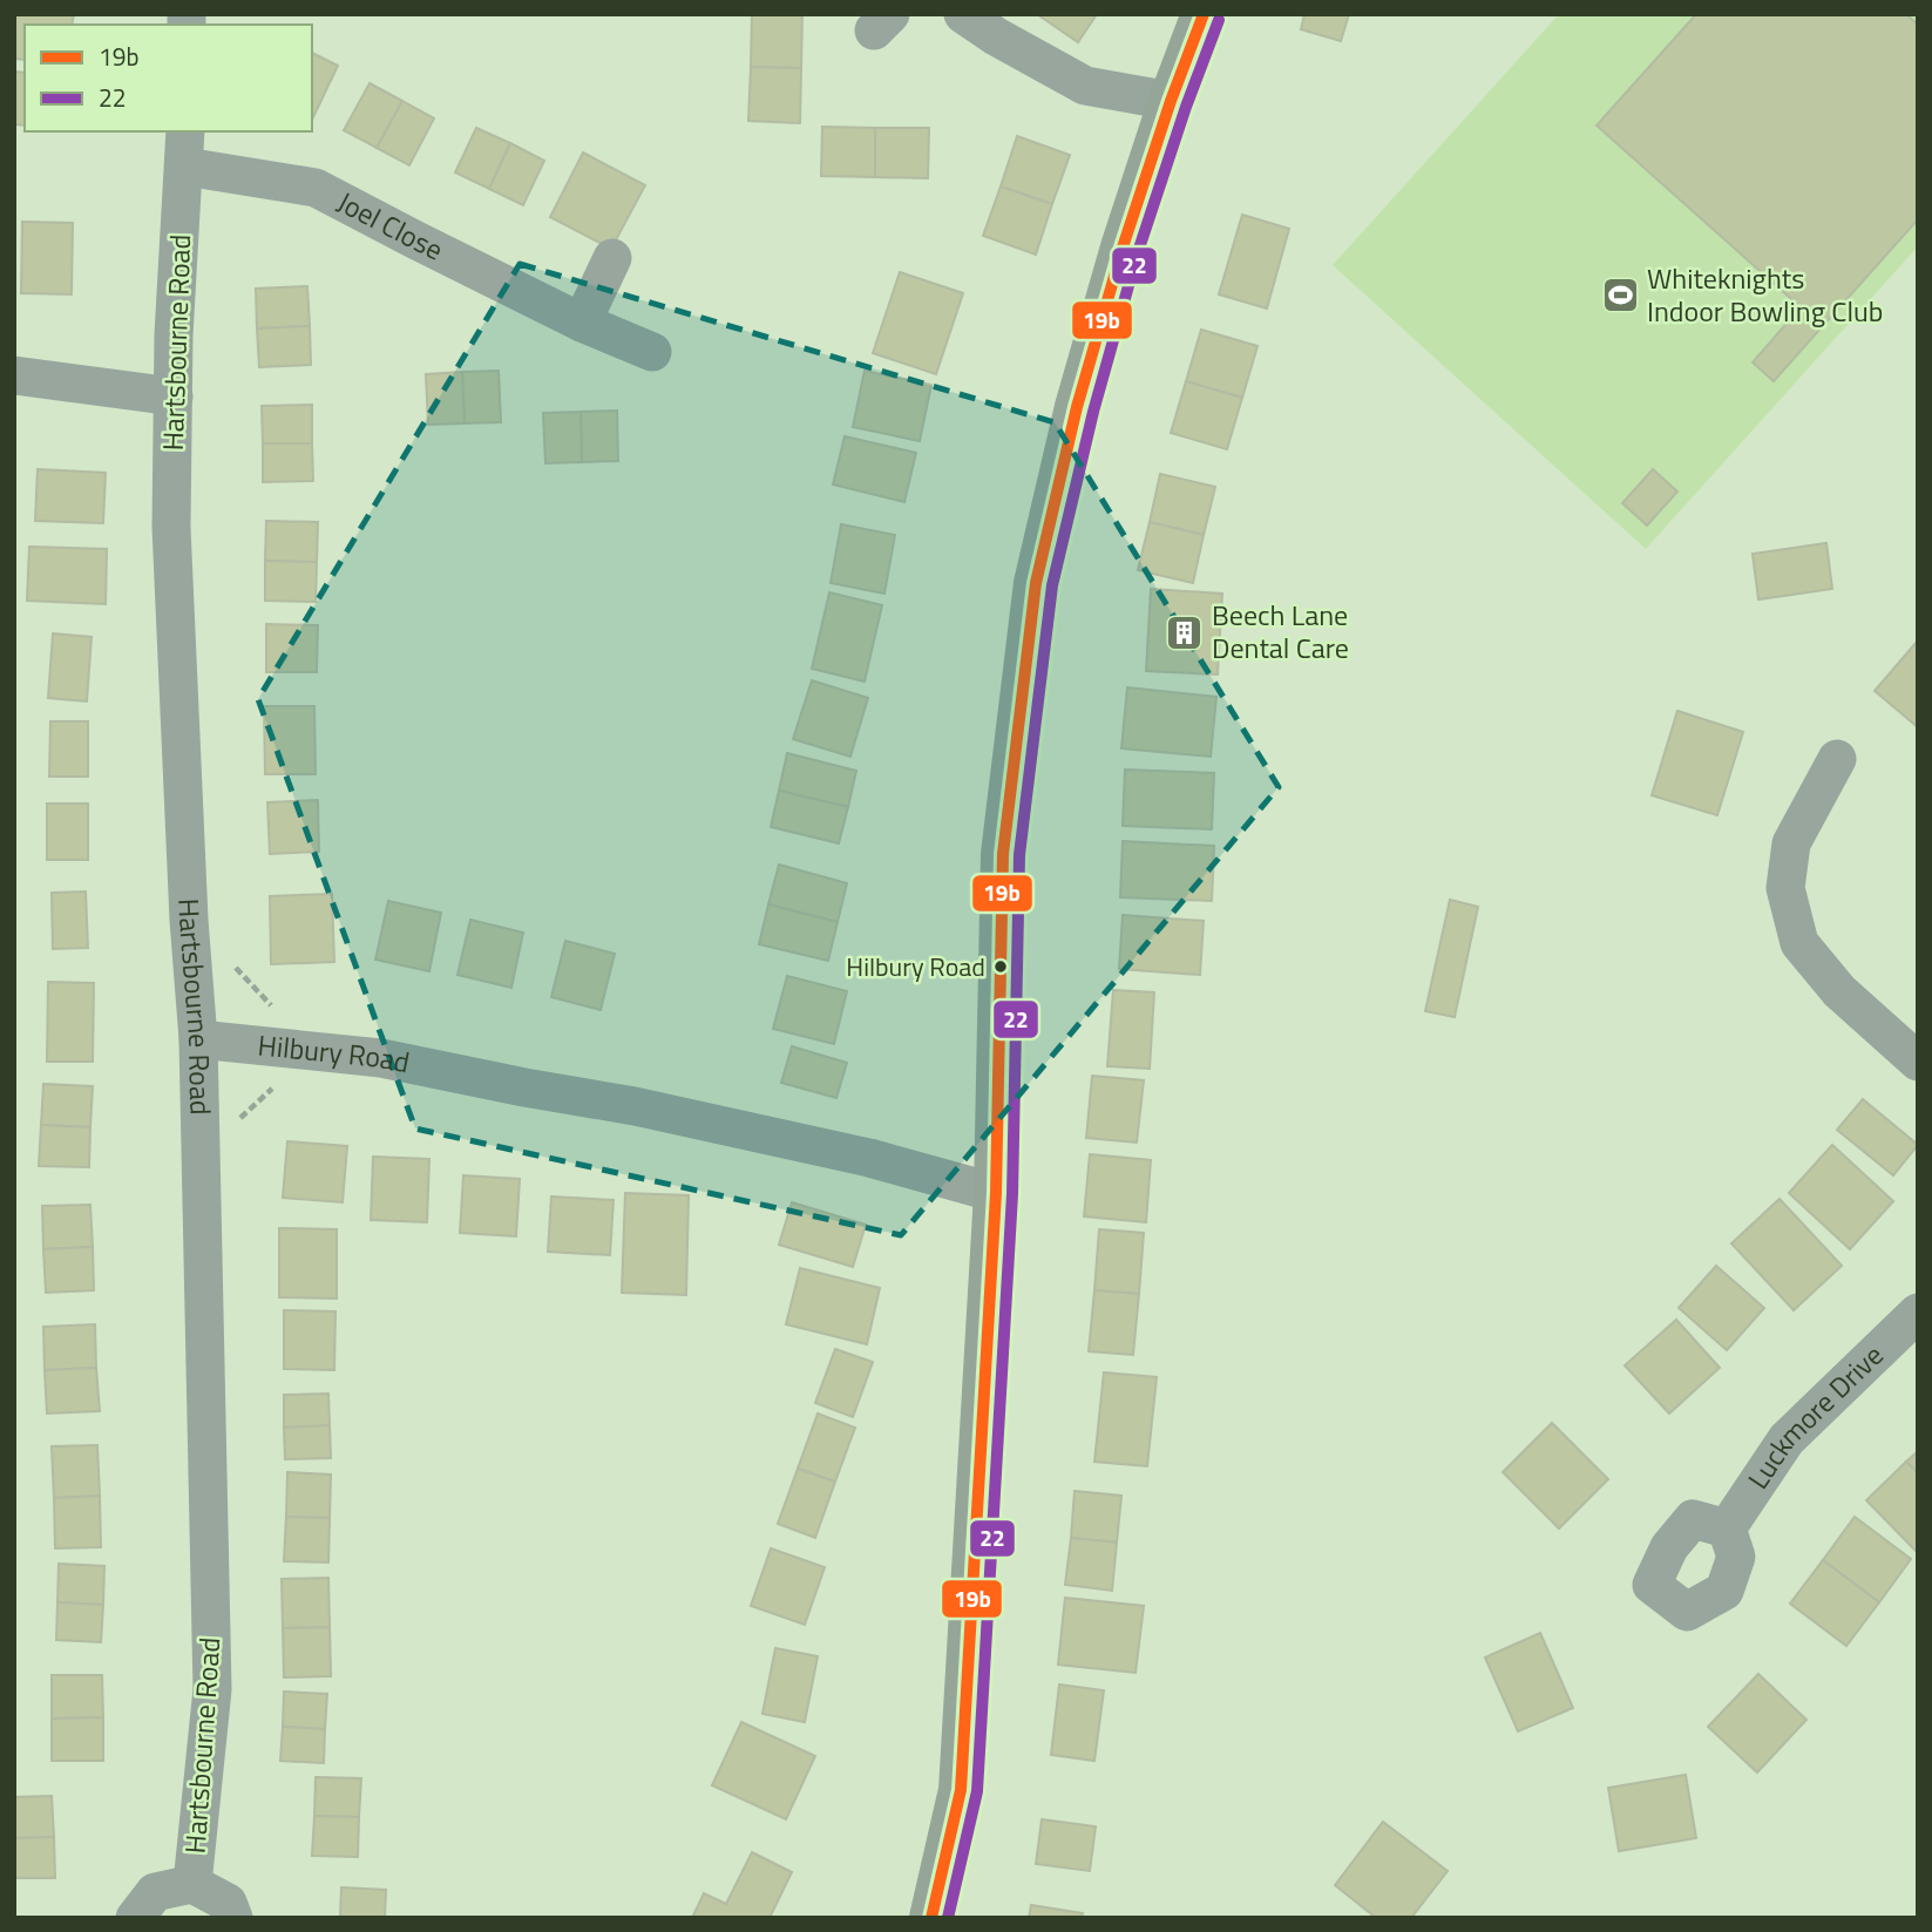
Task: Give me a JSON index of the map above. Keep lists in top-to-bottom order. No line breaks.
{"streets":{"street":["Joel Close","Hartsbourne Road","Hilbury Road","Luckmore Drive"]},"crossings":[["Joel Close","Hartsbourne Road"],["Hartsbourne Road","Hilbury Road"]],"places":{"sports":["Whiteknights Indoor Bowling Club"],"building":["Beech Lane Dental Care"],"other":["Hilbury Road"]},"lines":["transit line 19b","transit line 22"],"legend":["19b","22"]}
